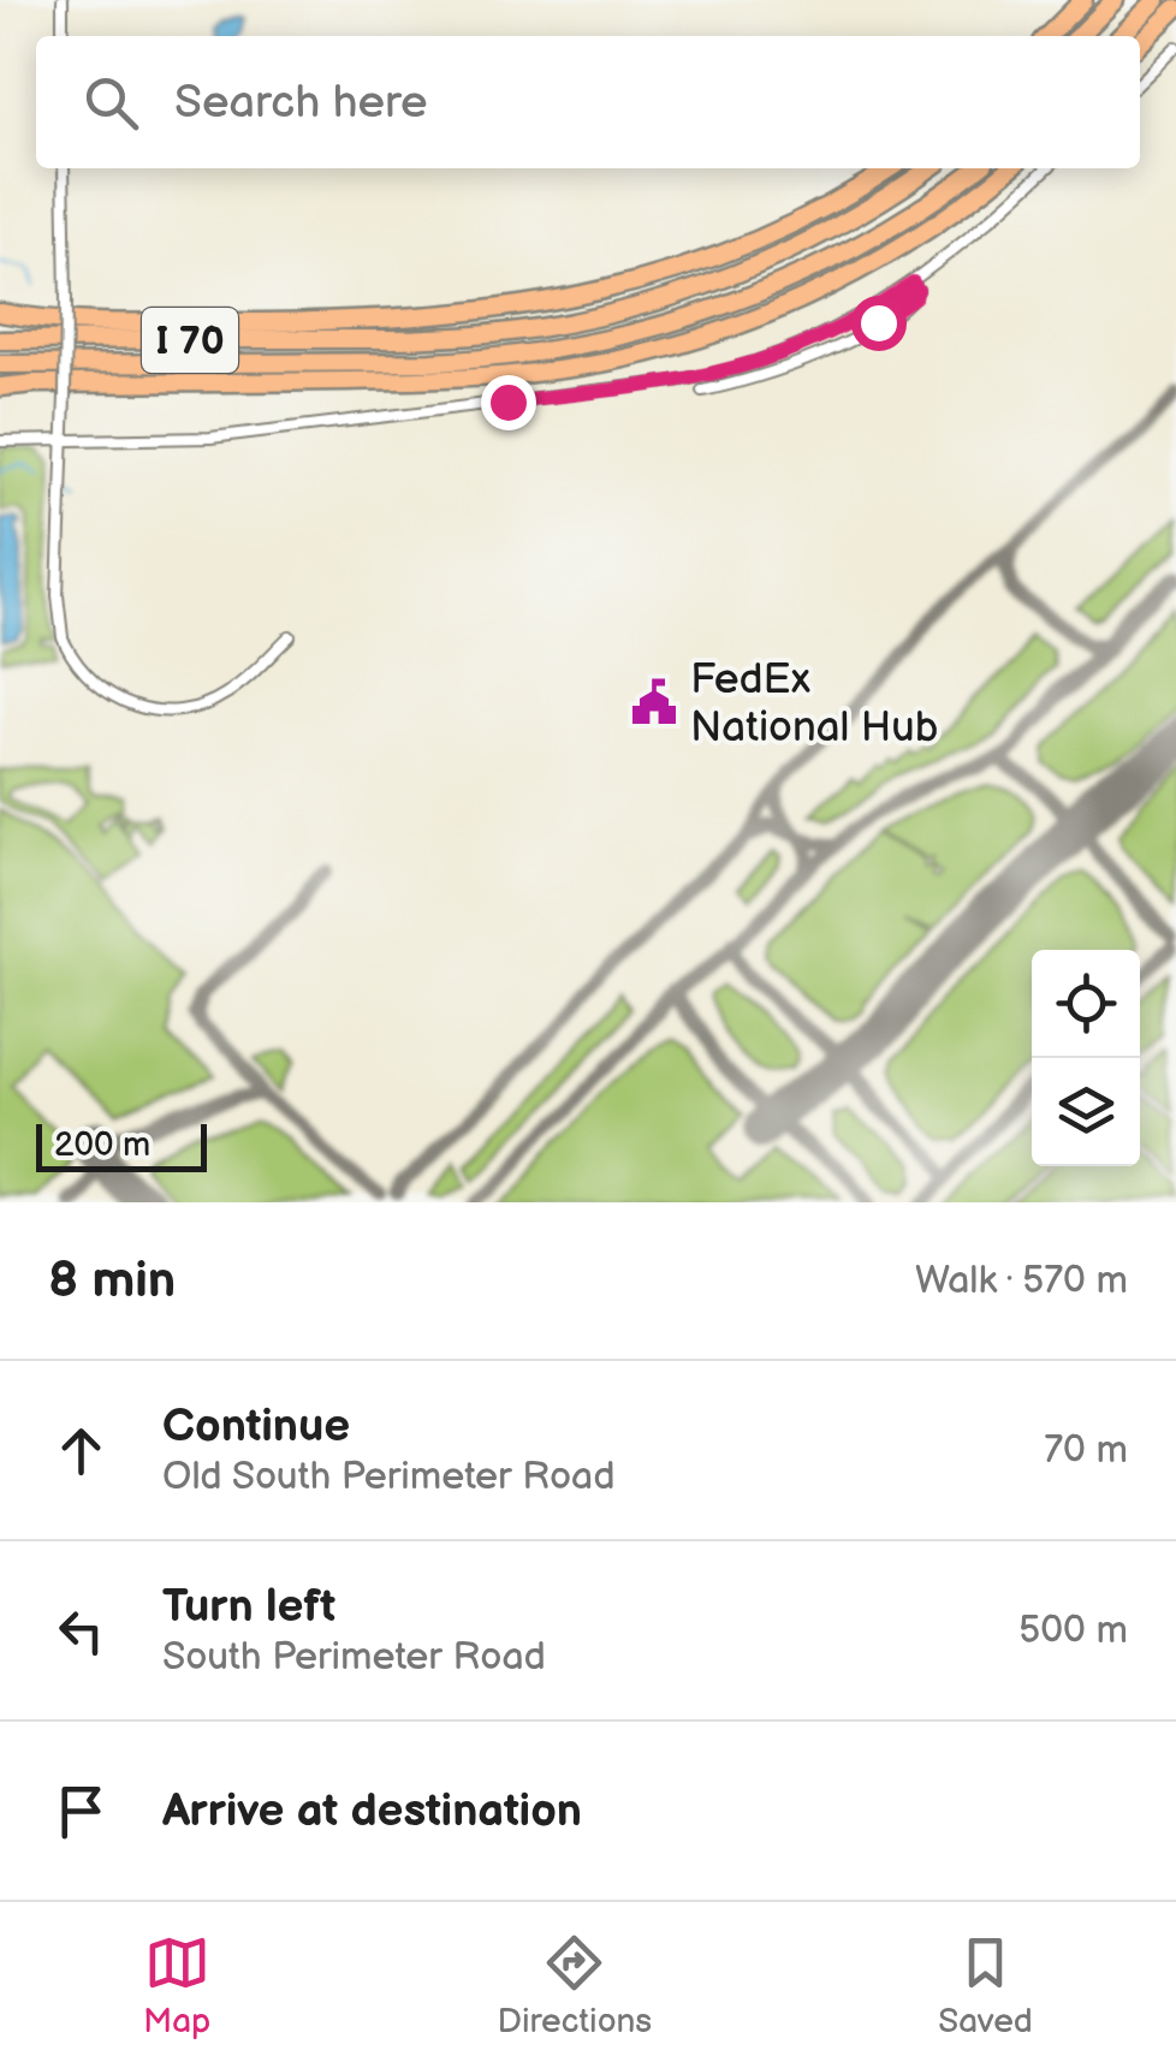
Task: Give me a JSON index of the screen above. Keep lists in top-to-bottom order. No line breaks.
{"streets":{"highway":["I 70"]},"places":{"public building":["FedEx National Hub"]},"scale_bar":"200 m","page":{"search":"Search here","scale":"200 m","heading":["8 min","Walk · 570 m"],"list":[["Continue","Old South Perimeter Road","70 m"],["Turn left","South Perimeter Road","500 m"],"Arrive at destination"],"nav":["Map","Directions","Saved"]}}
